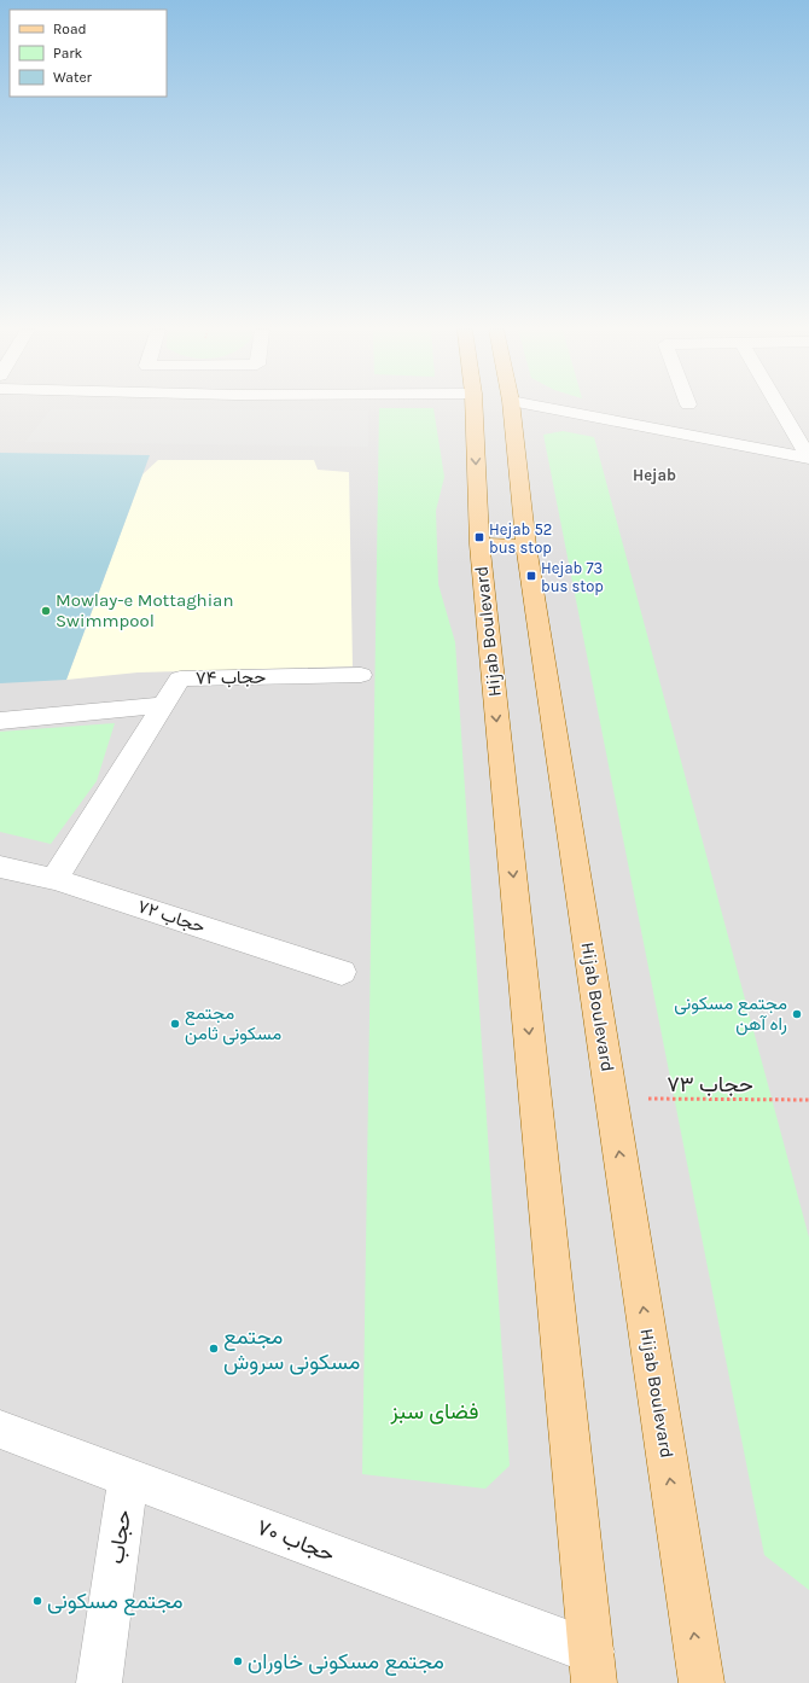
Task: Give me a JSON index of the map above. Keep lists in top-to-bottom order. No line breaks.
{"streets":{"main road":["Hijab Boulevard"],"street":["حجاب ۷۴","حجاب ۷۲","حجاب","حجاب ۷۰"],"path":["حجاب ۷۳"]},"crossings":[["Hijab Boulevard","حجاب ۷۳"],["Hijab Boulevard","حجاب ۷۰"],["حجاب","حجاب ۷۰"]],"districts":["Hejab"],"parks":["فضای سبز"],"places":{"transit":["Hejab 52 bus stop","Hejab 73 bus stop"],"other":["Mowlay-e Mottaghian Swimmpool","مجتمع مسکونی راه آهن","مجتمع مسکونی ثامن","مجتمع مسکونی سروش","مجتمع مسکونی","مجتمع مسکونی خاوران"]},"legend":["Road","Park","Water"]}
